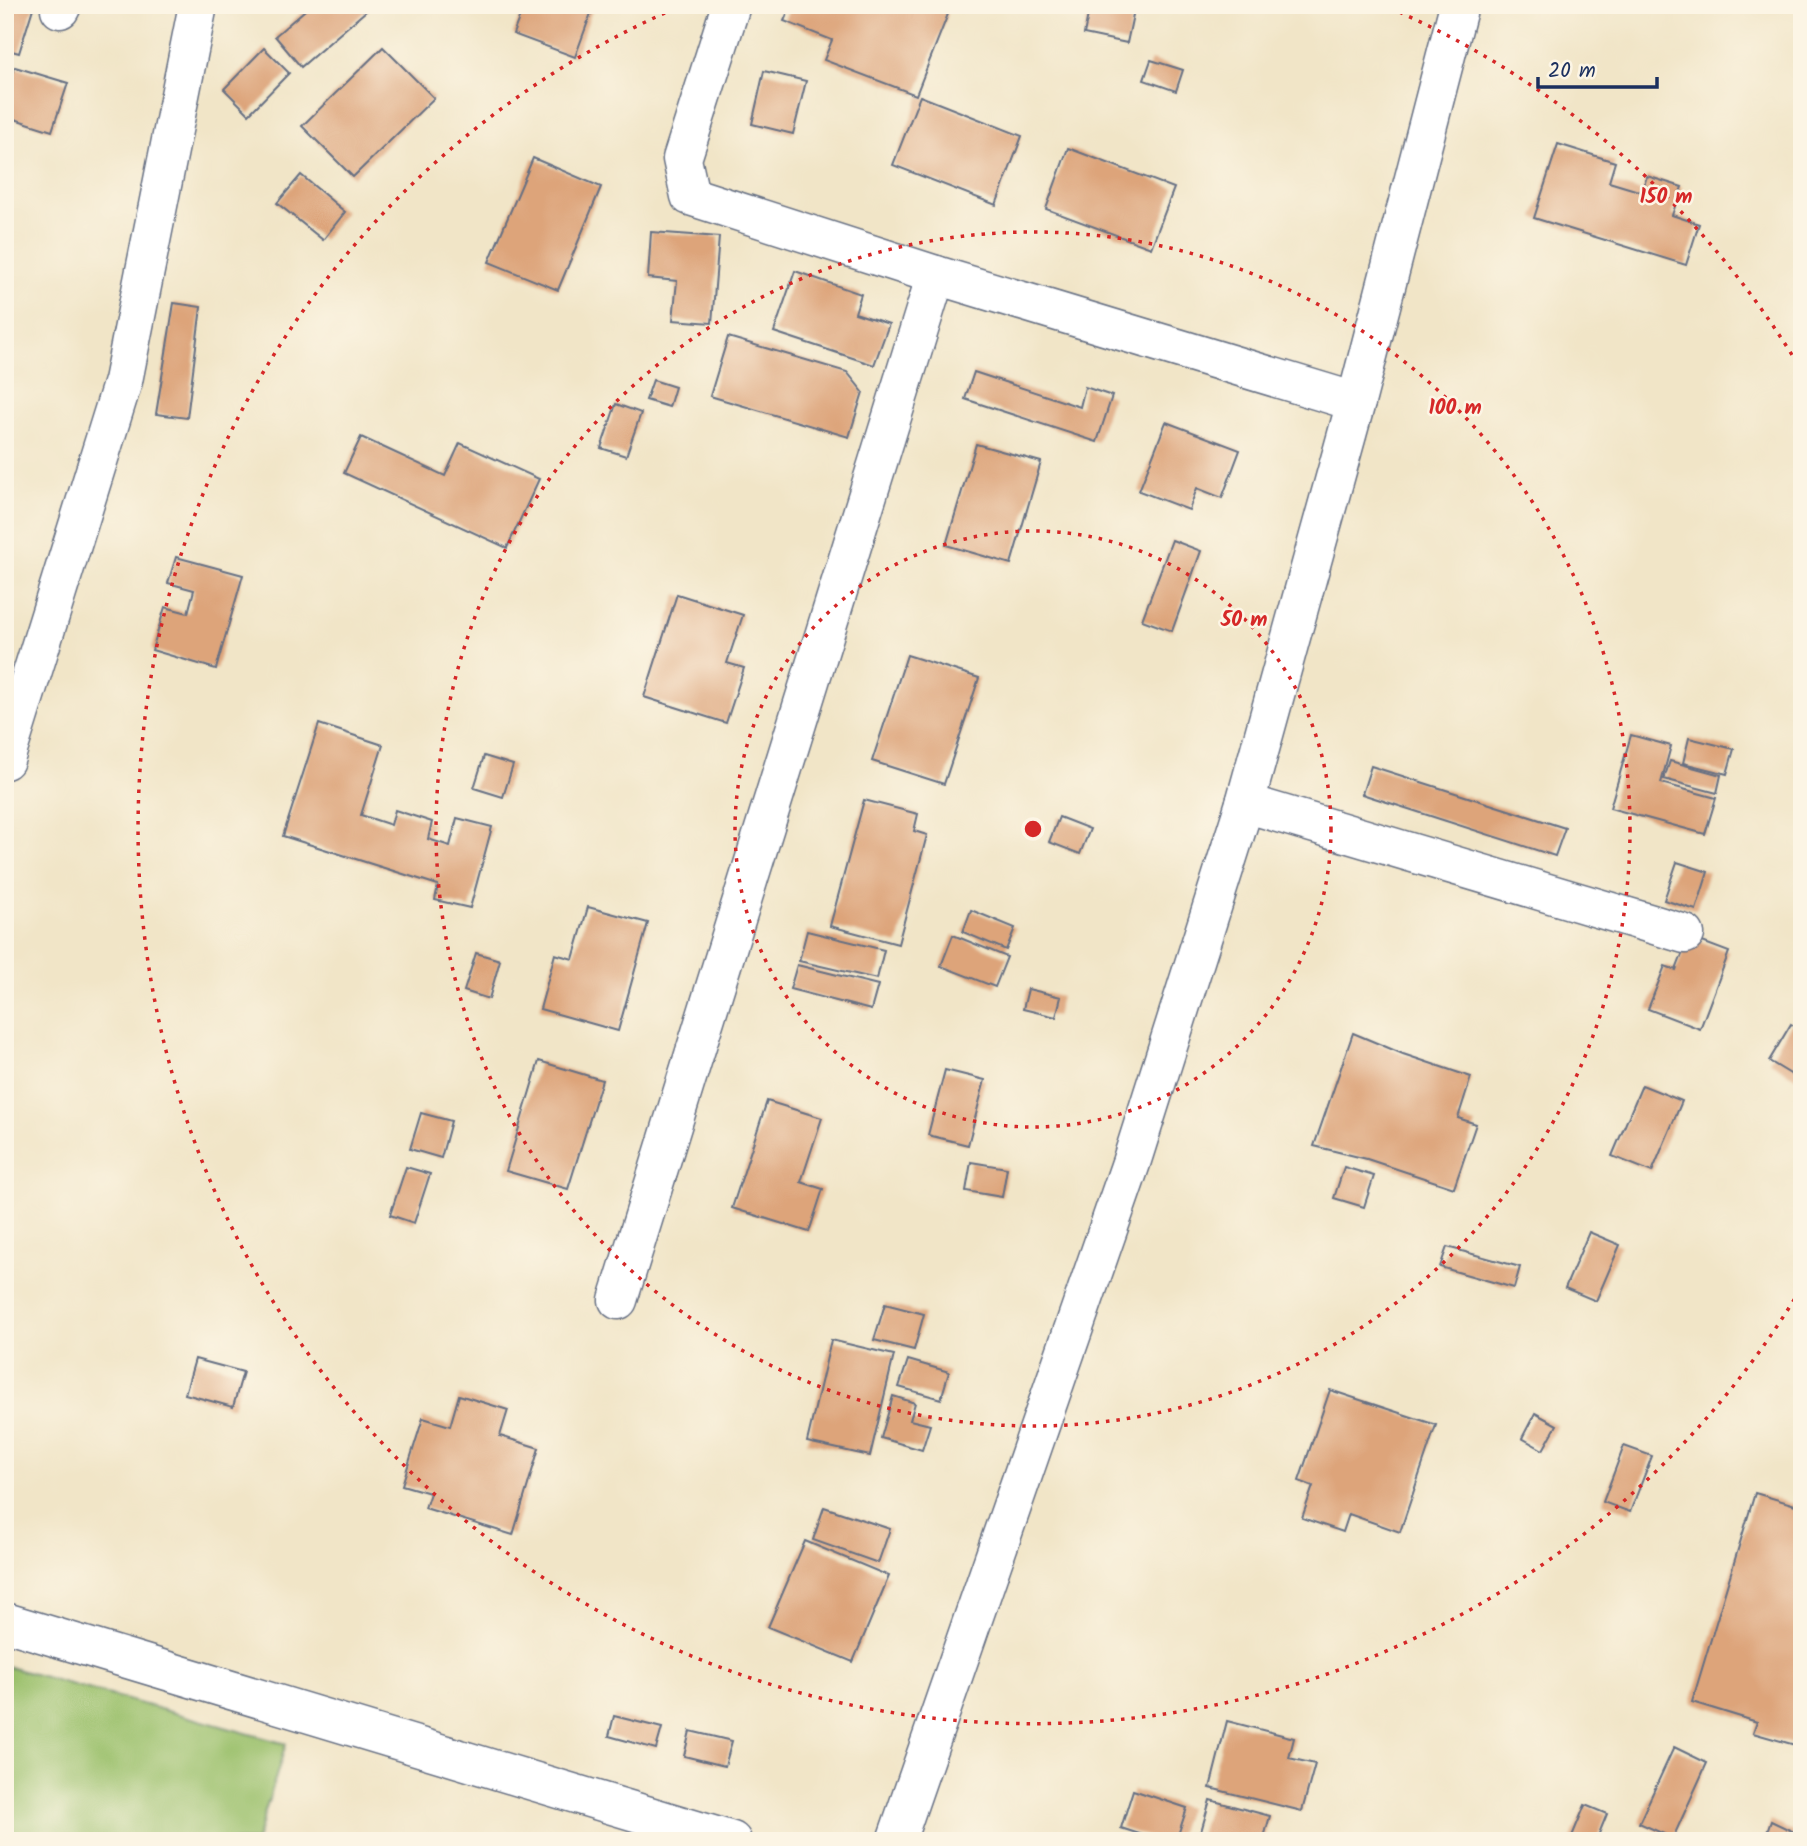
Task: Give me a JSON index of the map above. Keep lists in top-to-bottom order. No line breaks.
{"scale_bar":"20 m","rings":["150 m","100 m","50 m"]}
